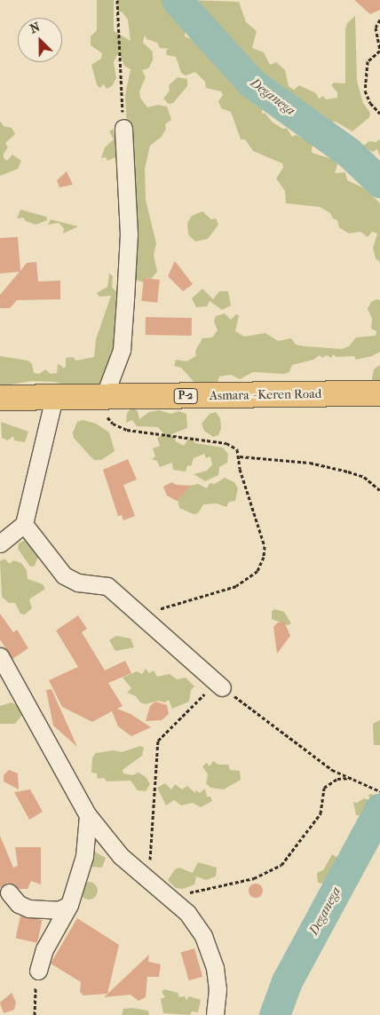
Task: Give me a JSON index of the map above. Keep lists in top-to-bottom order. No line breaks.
{"streets":{"highway":["Asmara - Keren Road","P-2"]},"water":["Deganega"],"north":"top left"}
